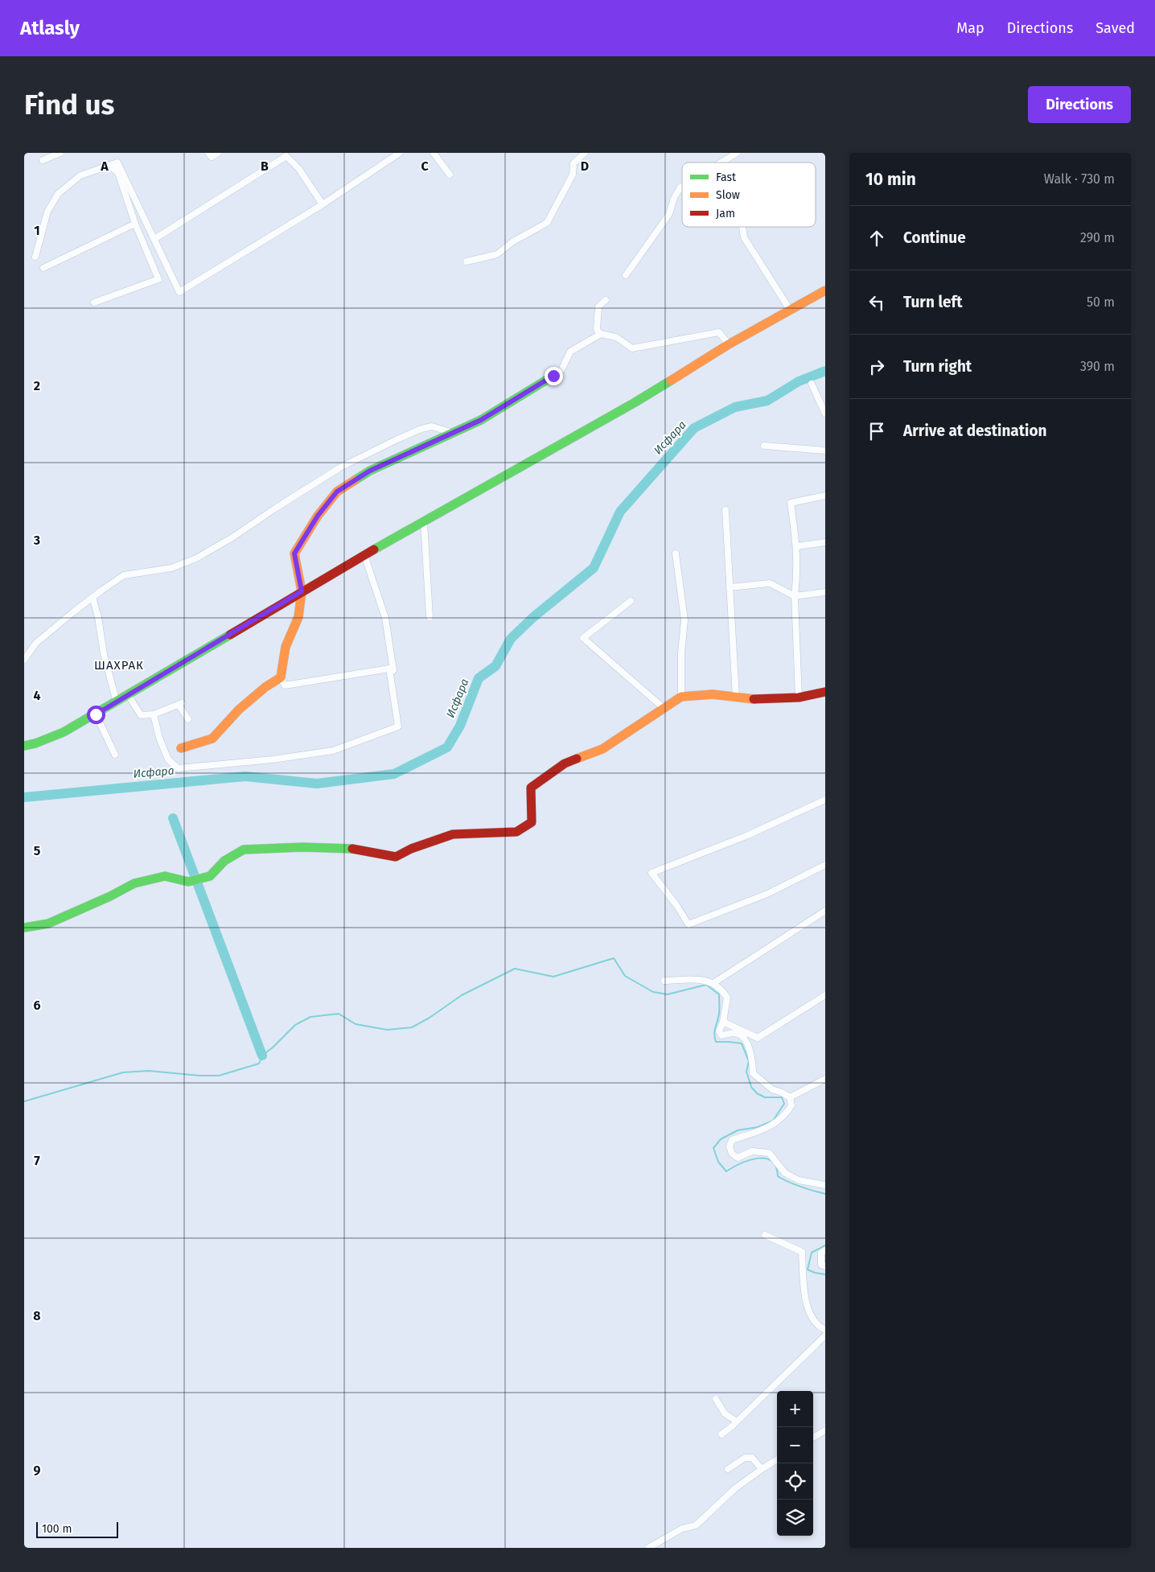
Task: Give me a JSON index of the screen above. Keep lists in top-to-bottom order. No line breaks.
{"districts":["ШАХРАК"],"water":["Исфара"],"legend":["Fast","Slow","Jam"],"scale_bar":"100 m","page":{"header":"Atlasly","nav":["Map","Directions","Saved"],"buttons":"Directions","title":"Find us","heading":["10 min","Walk · 730 m"],"list":[["Continue","290 m"],["Turn left","50 m"],["Turn right","390 m"],"Arrive at destination"],"map_buttons":["+","−"],"scale":"100 m"},"grid":{"columns":["A","B","C","D"],"rows":["1","2","3","4","5","6","7","8","9"]}}
